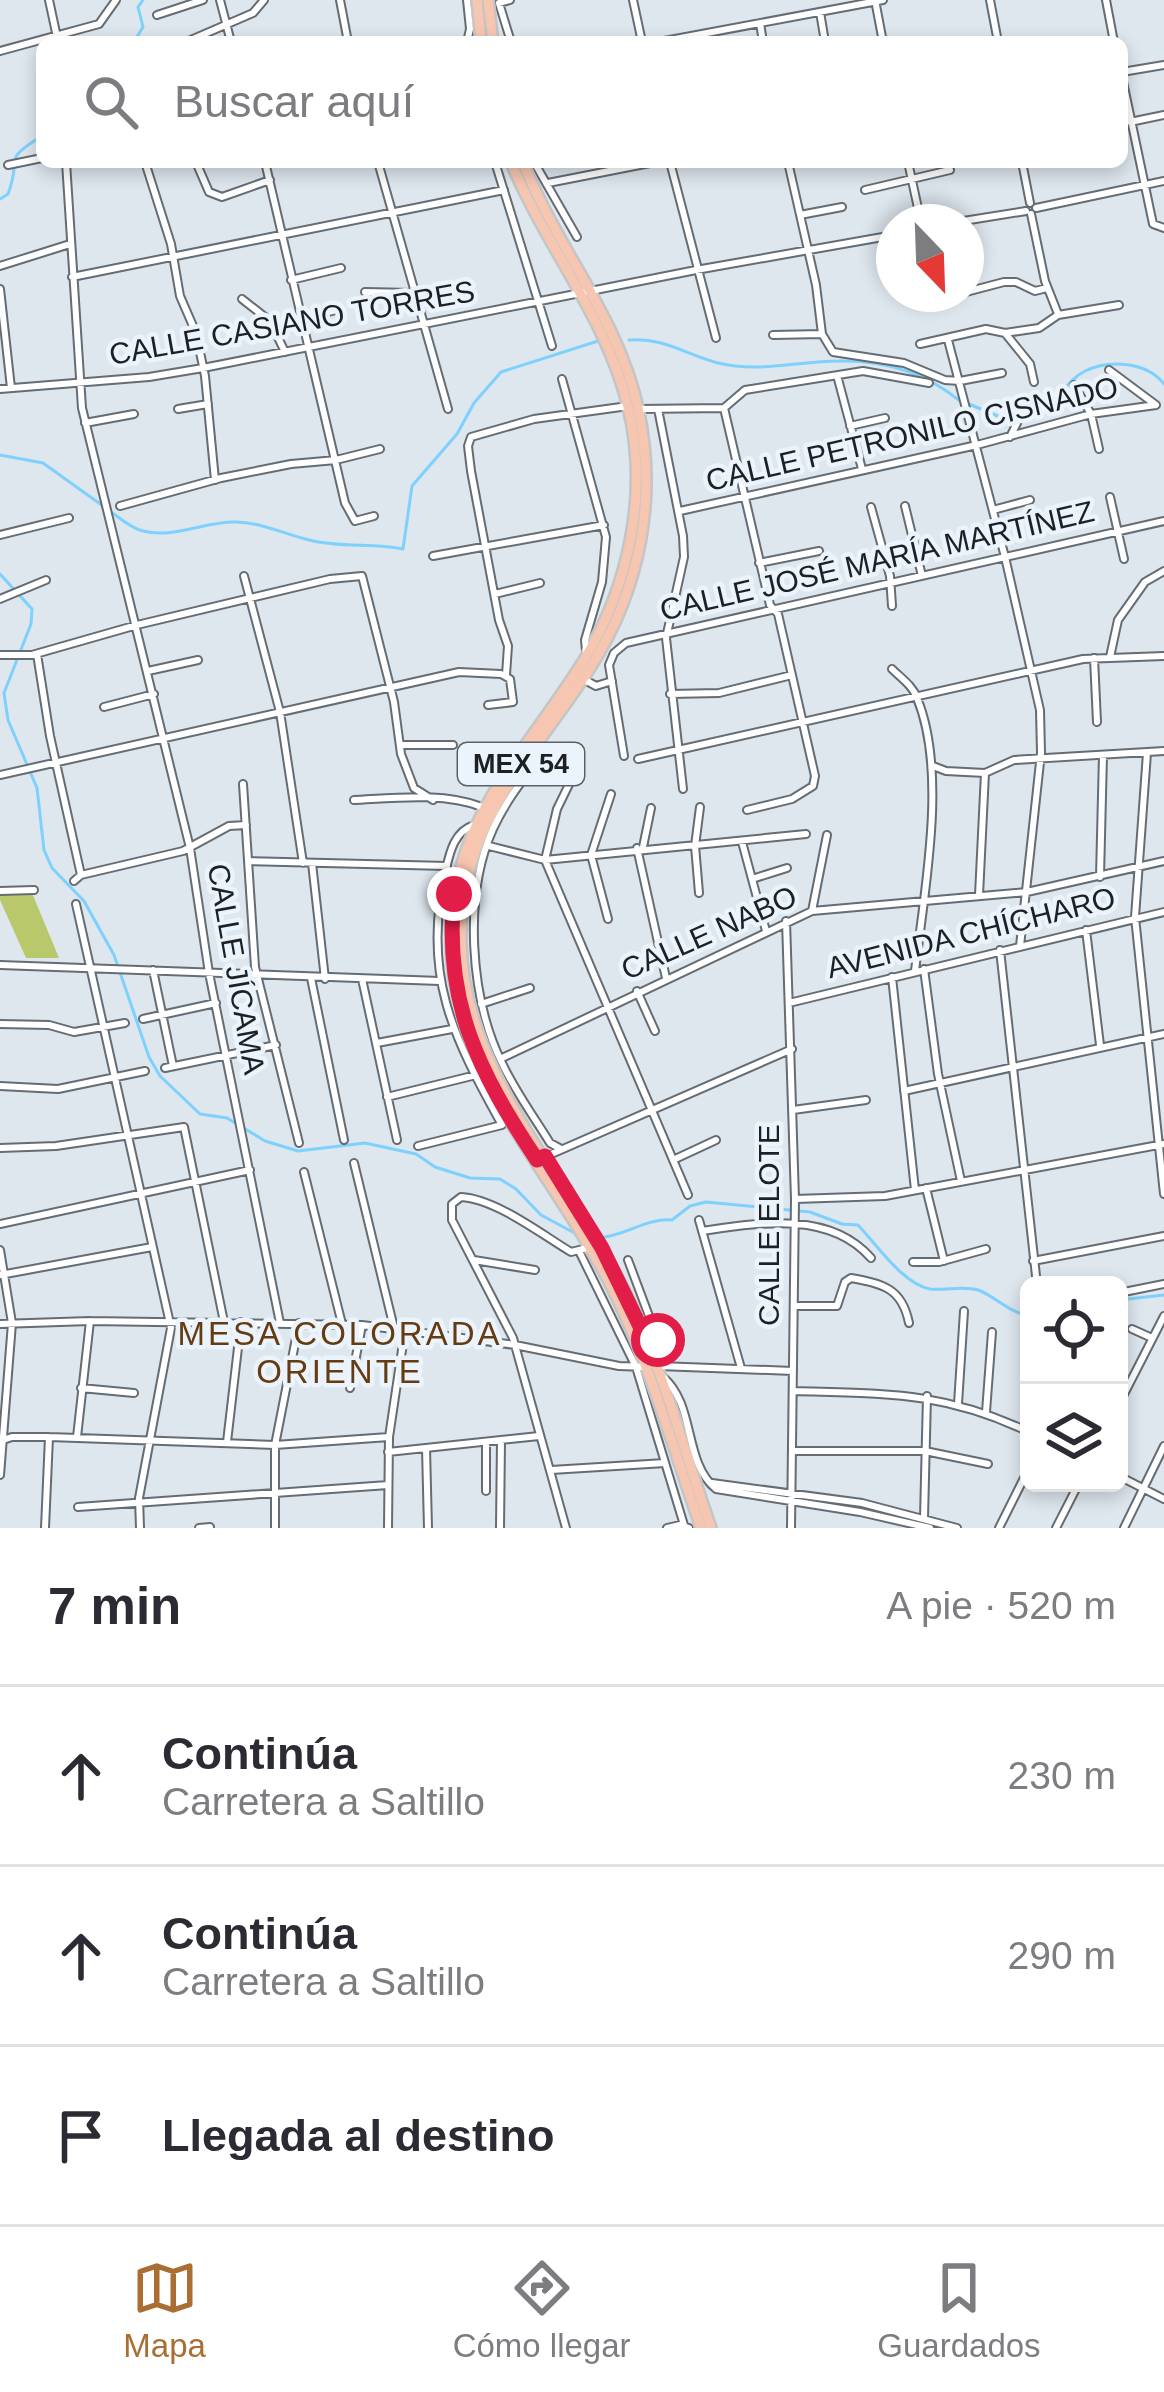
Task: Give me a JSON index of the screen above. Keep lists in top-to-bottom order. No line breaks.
{"streets":{"main road":["MEX 54"],"street":["CALLE CASIANO TORRES","CALLE PETRONILO CISNADO","CALLE JOSÉ MARÍA MARTÍNEZ","CALLE NABO","AVENIDA CHÍCHARO","CALLE JÍCAMA","CALLE ELOTE"]},"crossings":[["CALLE CASIANO TORRES","MEX 54"],["CALLE CASIANO TORRES","CALLE JÍCAMA"],["CALLE NABO","CALLE ELOTE"],["AVENIDA CHÍCHARO","CALLE ELOTE"]],"districts":["MESA COLORADA ORIENTE"],"north":"bottom right","page":{"search":"Buscar aquí","heading":["7 min","A pie · 520 m"],"list":[["Continúa","Carretera a Saltillo","230 m"],["Continúa","Carretera a Saltillo","290 m"],"Llegada al destino"],"nav":["Mapa","Cómo llegar","Guardados"]}}
